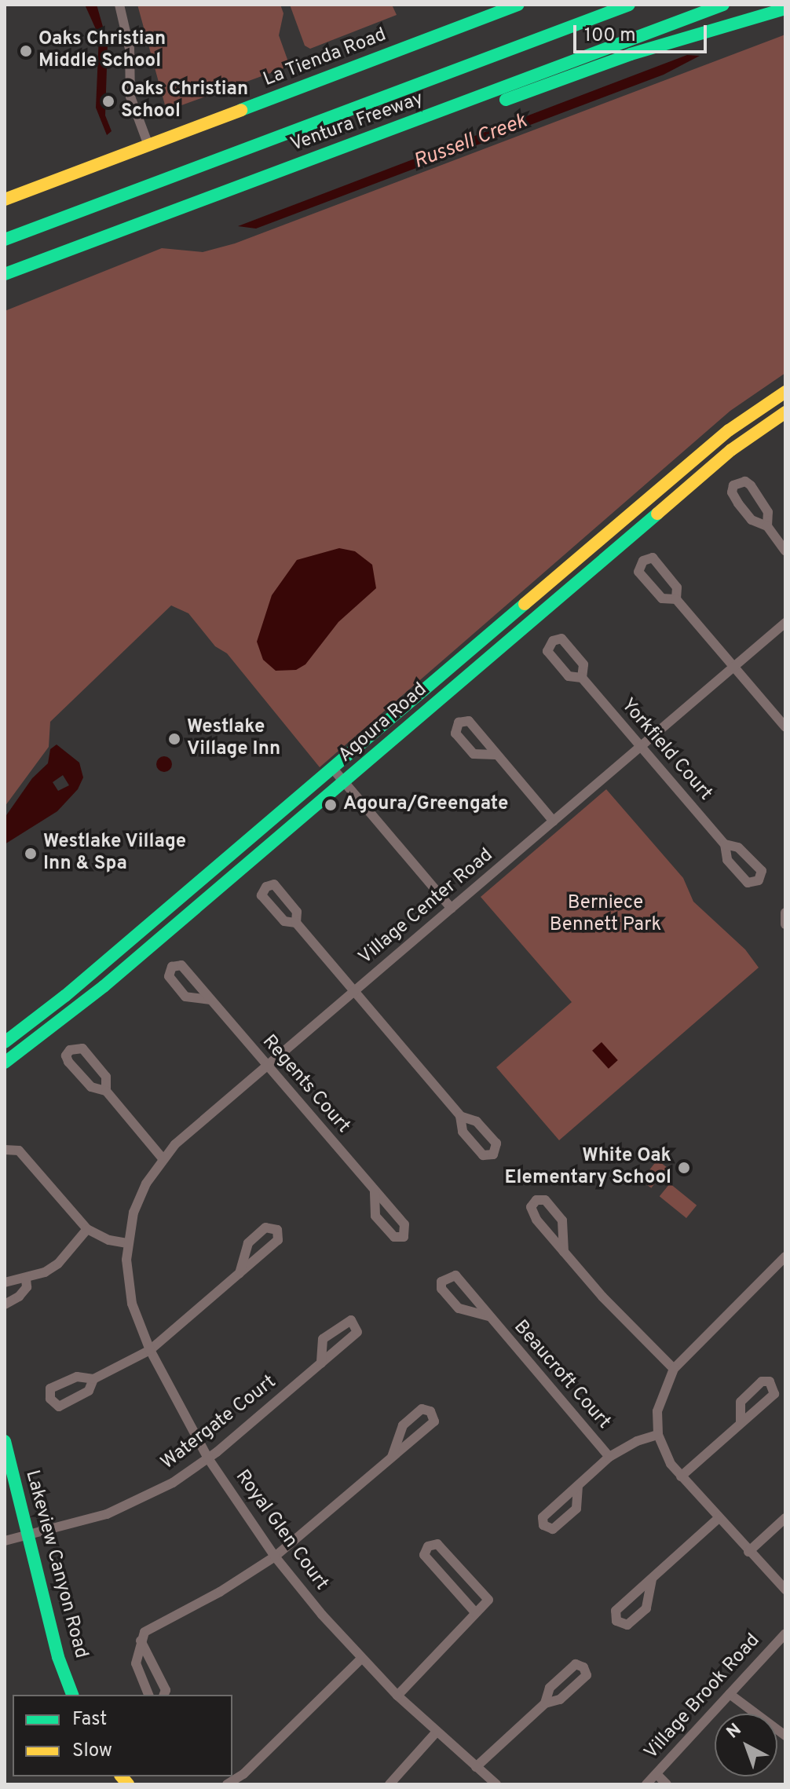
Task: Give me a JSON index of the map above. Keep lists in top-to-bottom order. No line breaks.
{"streets":{"main road":["La Tienda Road","Ventura Freeway","Agoura Road","Lakeview Canyon Road"],"street":["Yorkfield Court","Village Center Road","Regents Court","Beaucroft Court","Watergate Court","Royal Glen Court","Village Brook Road"]},"crossings":[["Yorkfield Court","Village Center Road"],["Village Center Road","Regents Court"],["Village Center Road","Royal Glen Court"],["Watergate Court","Royal Glen Court"],["Watergate Court","Lakeview Canyon Road"]],"water":["Russell Creek"],"parks":["Berniece Bennett Park"],"places":["Oaks Christian Middle School","Oaks Christian School","Westlake Village Inn","Agoura/Greengate","Westlake Village Inn & Spa","White Oak Elementary School"],"legend":["Fast","Slow"],"scale_bar":"100 m","north":"top left"}
